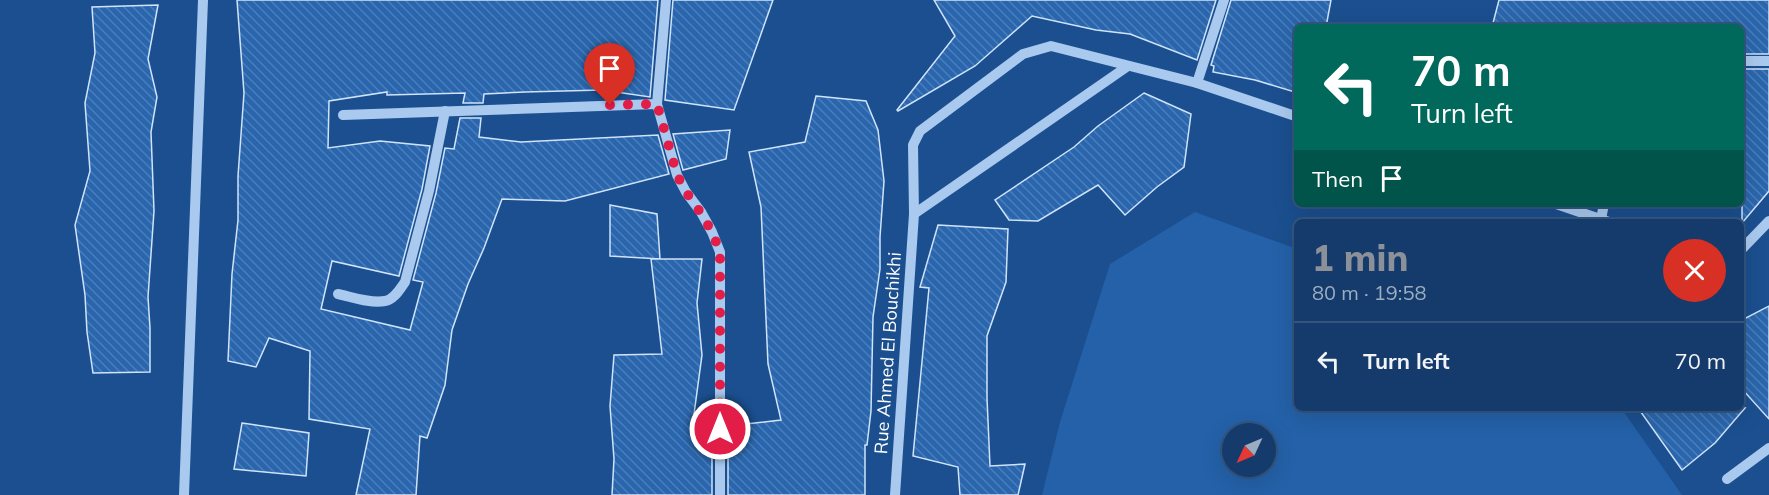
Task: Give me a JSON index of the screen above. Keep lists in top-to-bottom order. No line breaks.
{"streets":{"street":["Rue Ahmed El Bouchikhi"]},"north":"bottom left","page":{"turn":["70 m","Turn left"],"then":"Then","heading":["1 min","80 m · 19:58"],"list":[{"name":"Turn left","value":"70 m"}]}}
